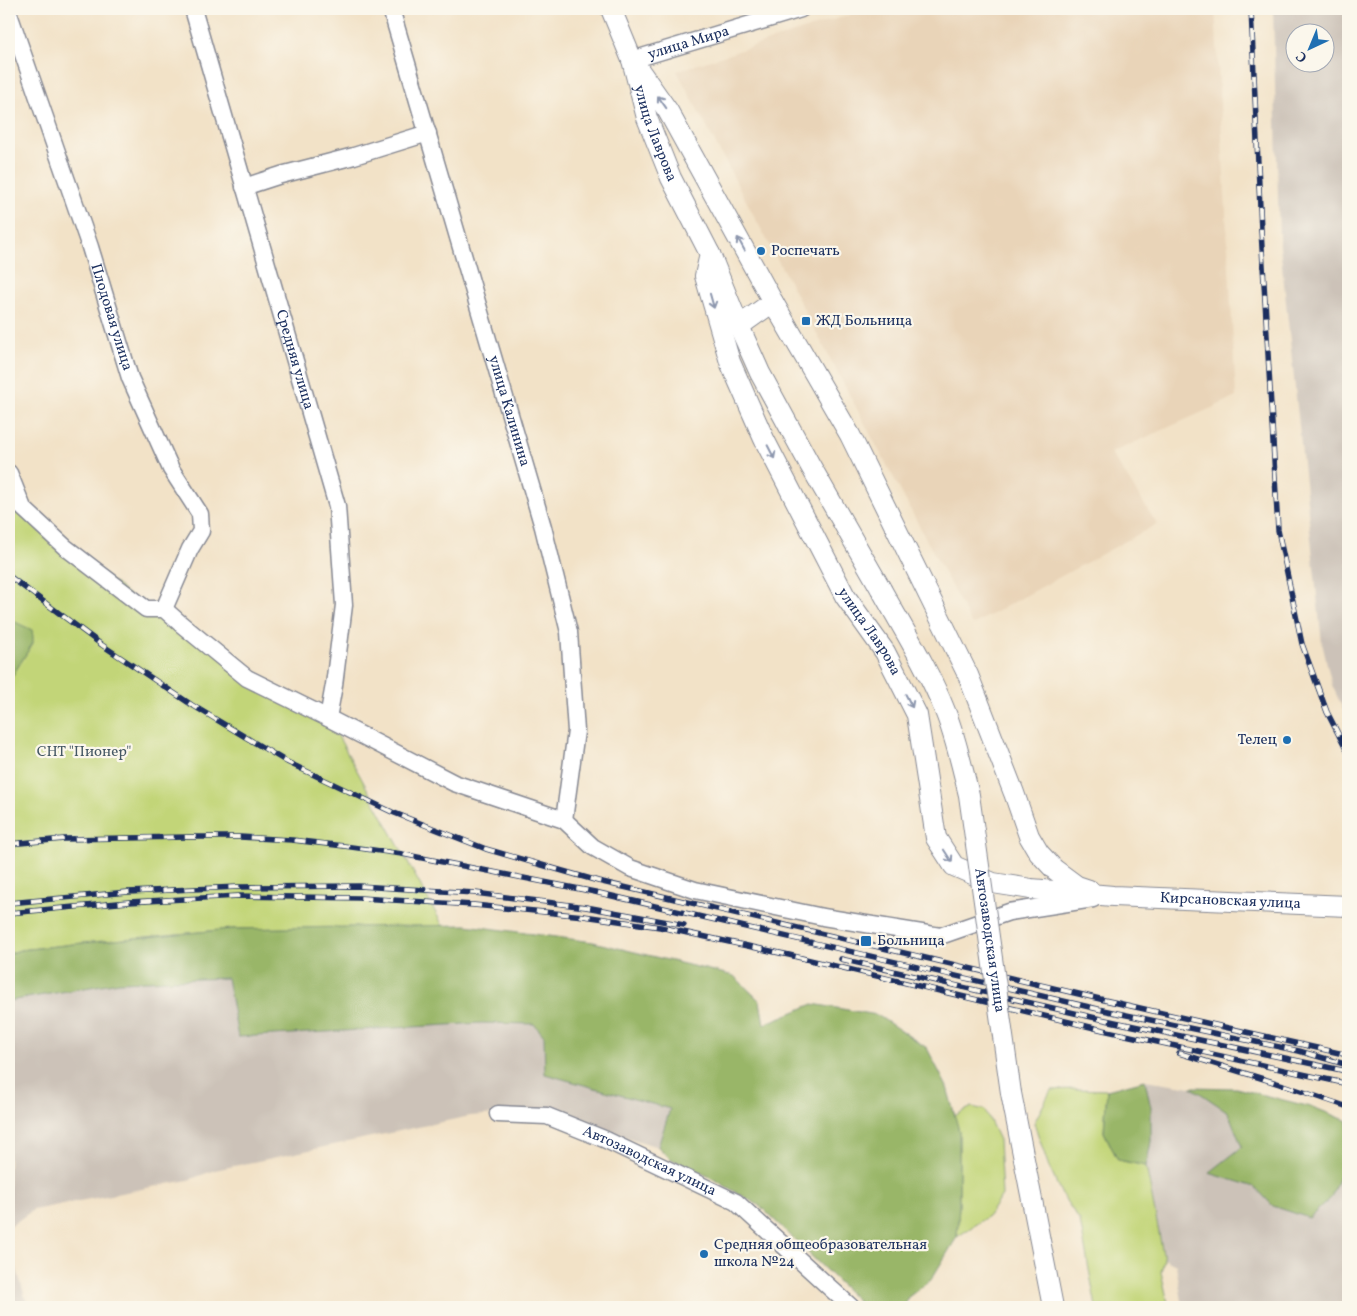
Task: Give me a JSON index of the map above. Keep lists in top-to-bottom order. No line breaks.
{"streets":{"main road":["улица Лаврова","Кирсановская улица","Автозаводская улица"],"street":["улица Мира","Плодовая улица","Средняя улица","улица Калинина"]},"crossings":[["улица Мира","улица Лаврова"],["улица Лаврова","Кирсановская улица"],["улица Лаврова","Автозаводская улица"]],"parks":["СНТ \"Пионер\""],"places":{"other":["Роспечать","Телец","Средняя общеобразовательная школа №24"],"transit":["ЖД Больница","Больница"]},"north":"bottom left"}
